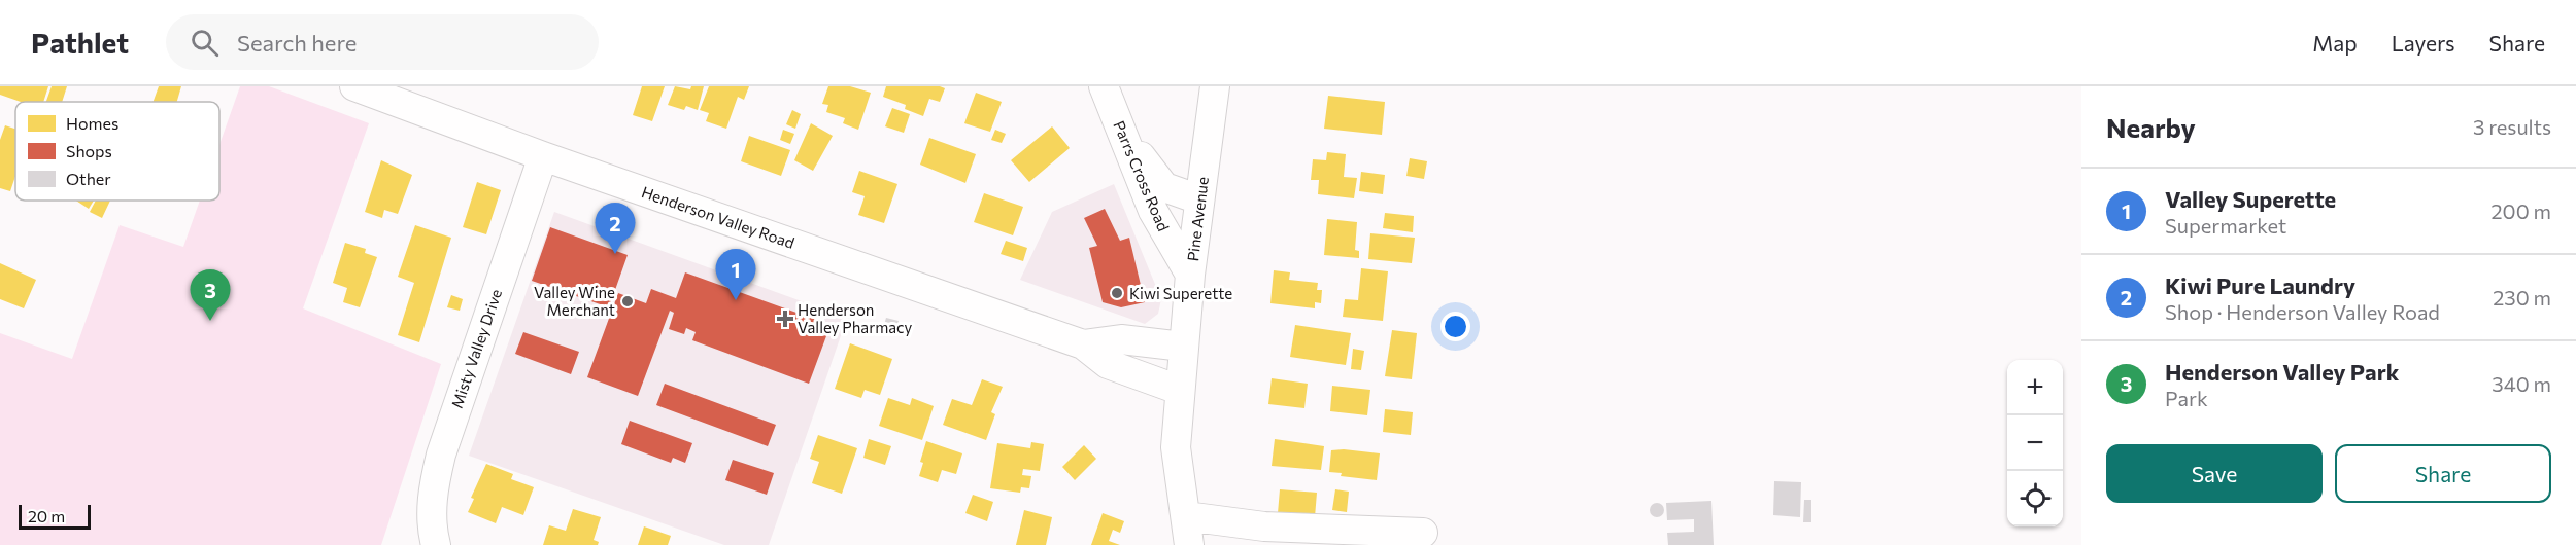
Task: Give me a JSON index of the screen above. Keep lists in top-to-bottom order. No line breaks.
{"streets":{"street":["Parrs Cross Road","Henderson Valley Road","Pine Avenue","Misty Valley Drive"]},"crossings":[["Parrs Cross Road","Pine Avenue"],["Henderson Valley Road","Pine Avenue"],["Henderson Valley Road","Misty Valley Drive"]],"places":{"other":["Kiwi Superette","Valley Wine Merchant"],"health":["Henderson Valley Pharmacy"]},"legend":["Homes","Shops","Other"],"scale_bar":"20 m","page":{"header":"Pathlet","search":"Search here","nav":["Map","Layers","Share"],"heading":["Nearby","3 results"],"list":[{"mark":"1","name":"Valley Superette","note":"Supermarket","value":"200 m"},{"mark":"2","name":"Kiwi Pure Laundry","note":"Shop · Henderson Valley Road","value":"230 m"},{"mark":"3","name":"Henderson Valley Park","note":"Park","value":"340 m"}],"pins":["2","1","3"],"map_buttons":["+","−"],"buttons":["Save","Share"],"scale":"20 m"}}
